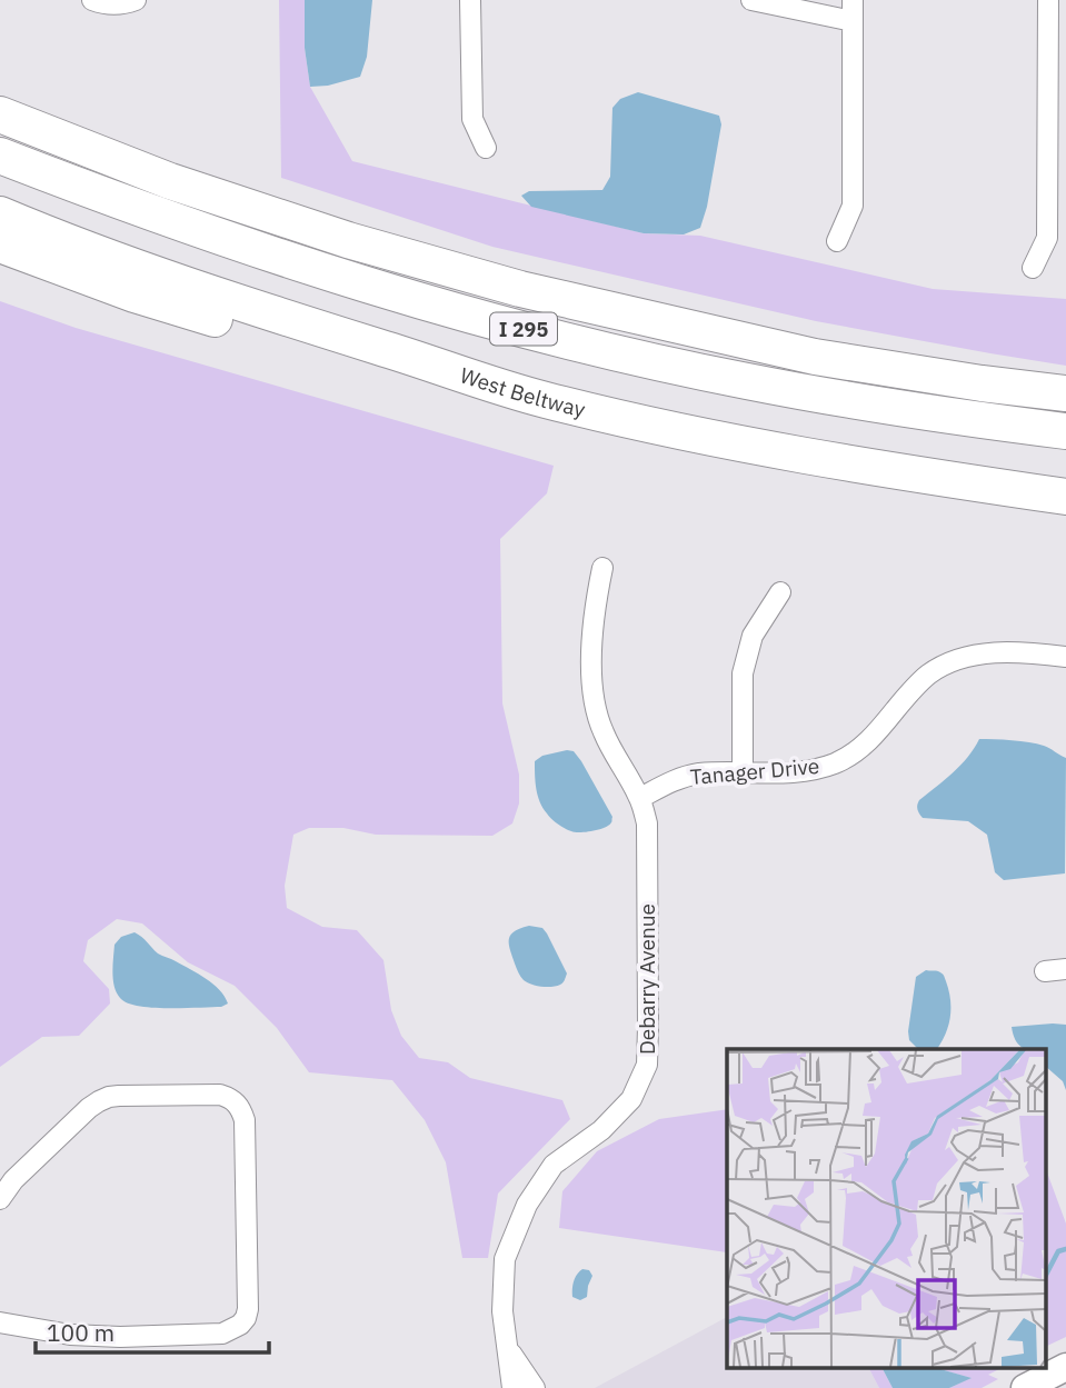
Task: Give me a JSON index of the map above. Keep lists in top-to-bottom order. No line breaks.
{"streets":{"highway":["I 295","West Beltway"],"street":["Tanager Drive","Debarry Avenue"]},"crossings":[["Tanager Drive","Debarry Avenue"]],"scale_bar":"100 m"}
